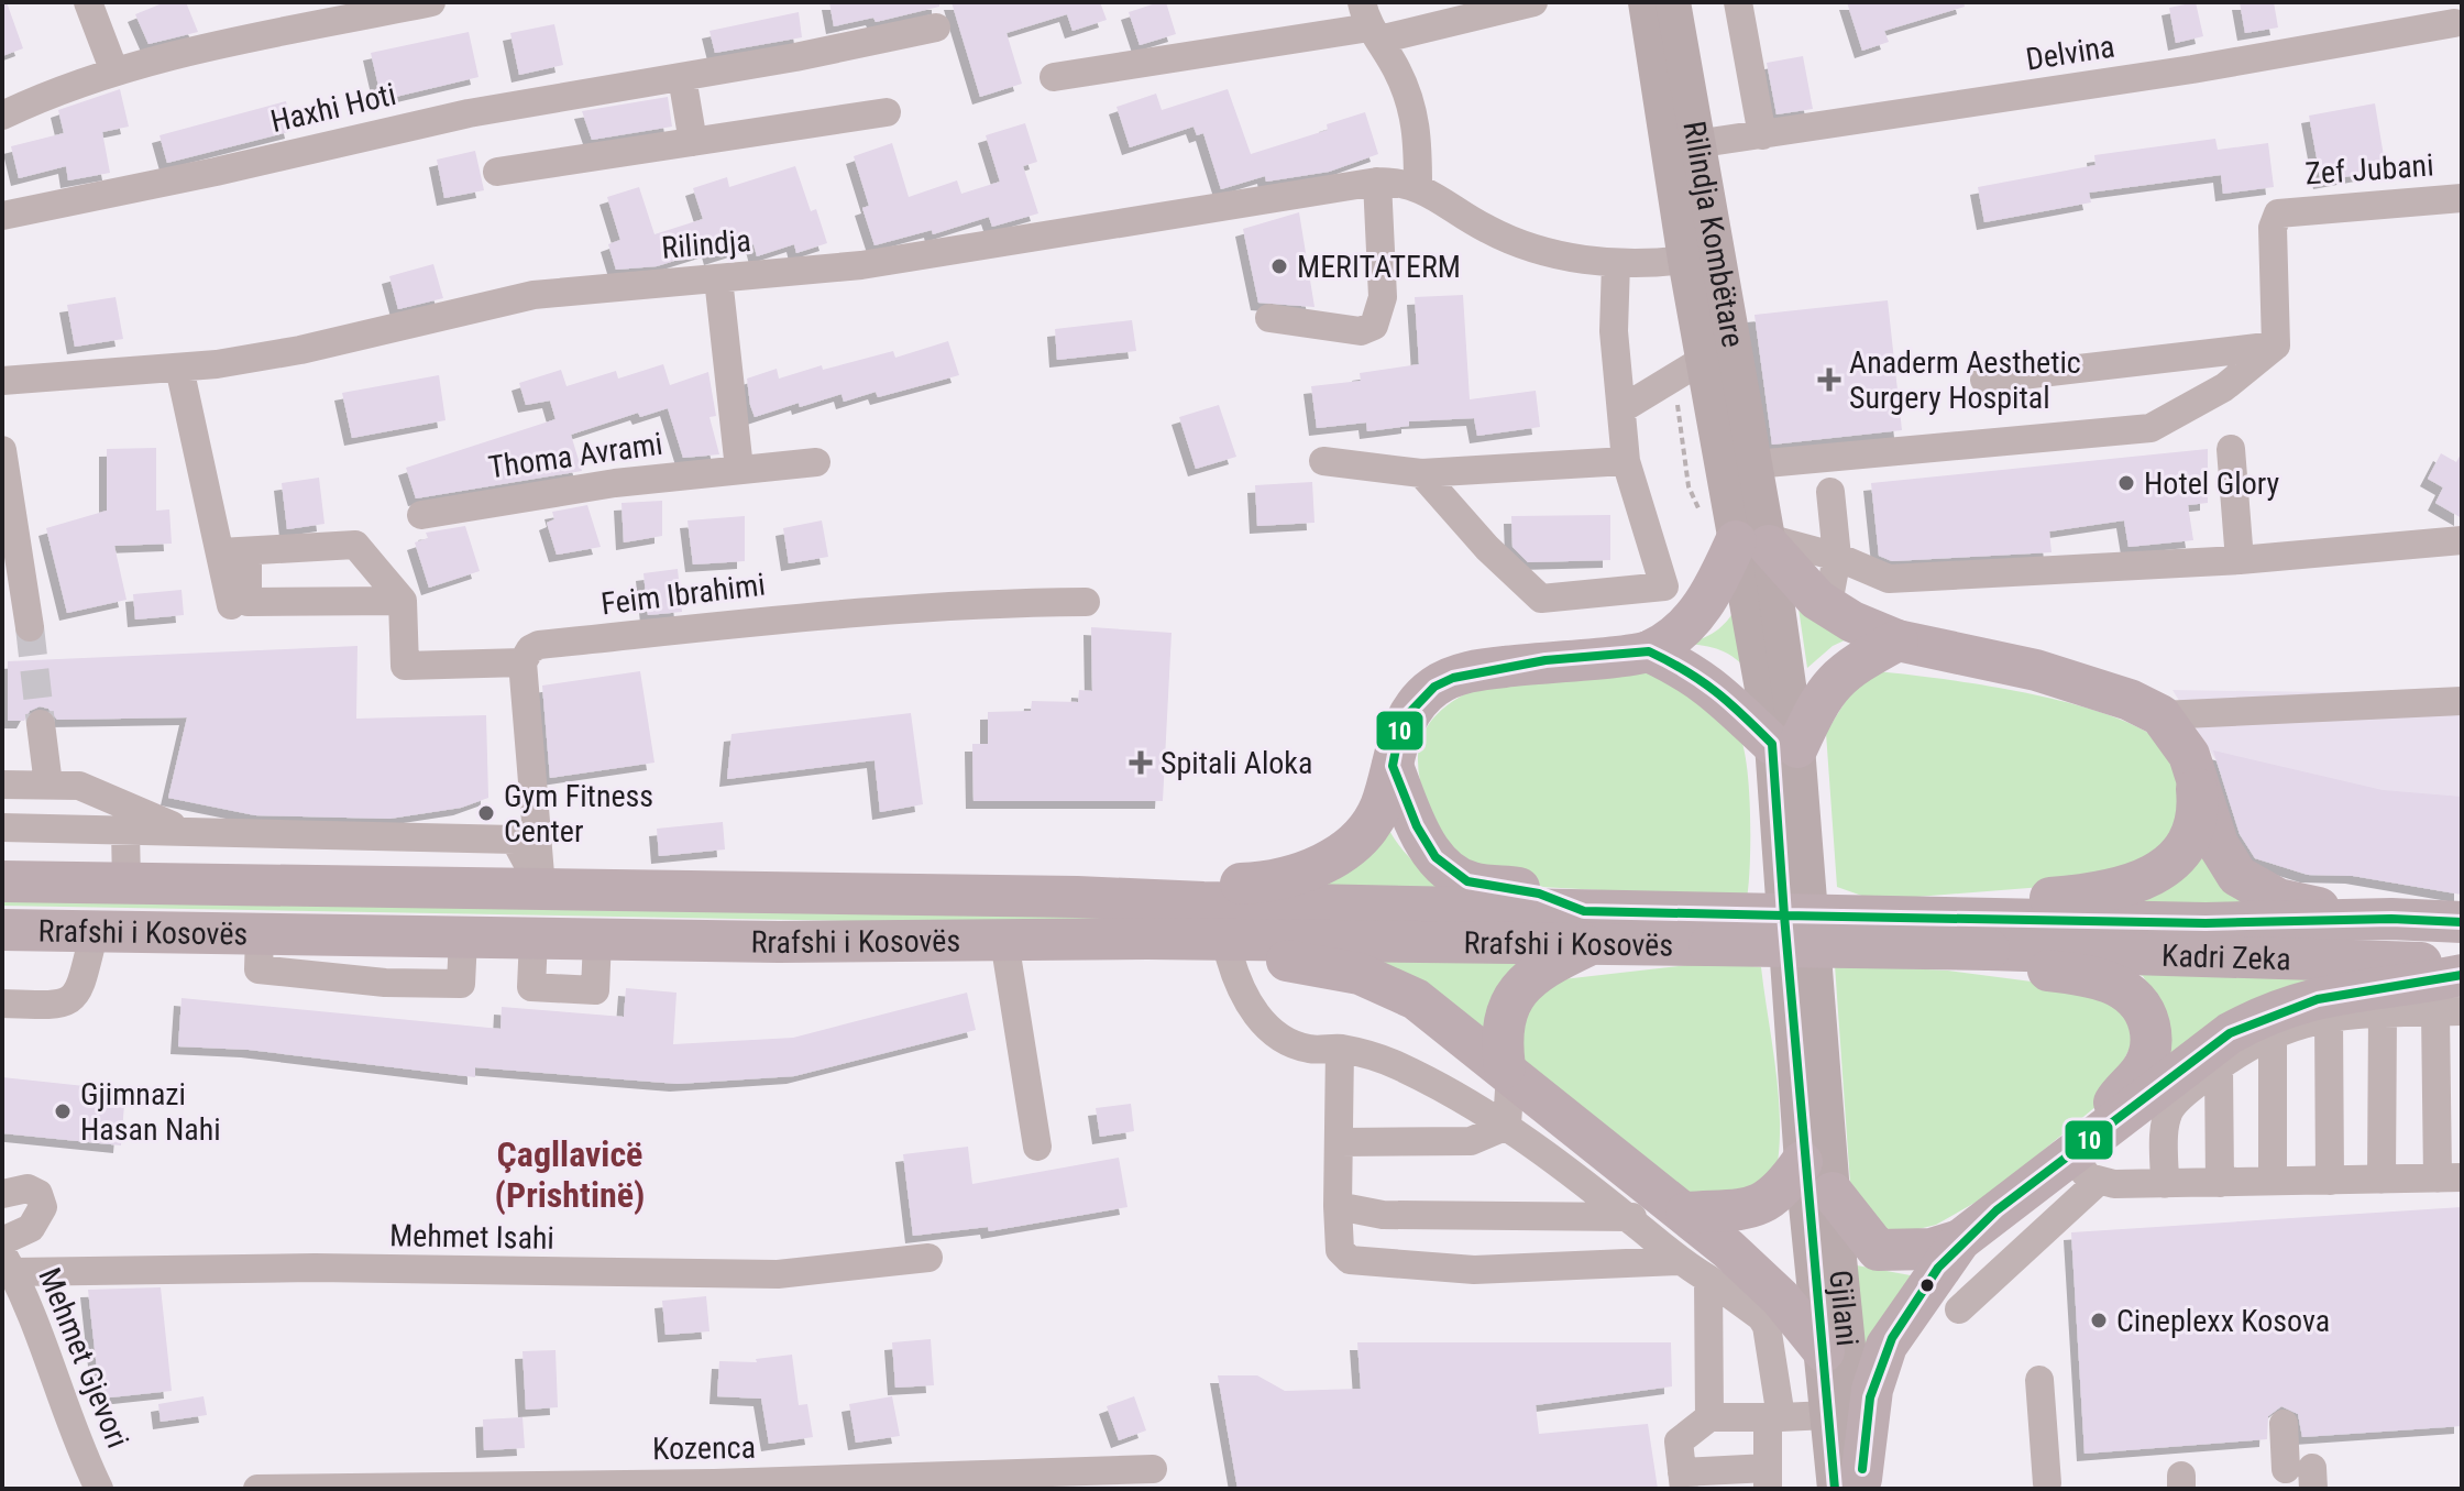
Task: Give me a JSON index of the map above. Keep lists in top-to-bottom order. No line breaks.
{"streets":{"highway":["Rrafshi i Kosovës","Kadri Zeka"],"main road":["Rilindja Kombëtare","Gjilani"],"street":["Delvina","Haxhi Hoti","Zef Jubani","Rilindja","Thoma Avrami","Feim Ibrahimi","Mehmet Isahi","Mehmet Gjevori","Kozenca"]},"crossings":[["Delvina","Rilindja Kombëtare"],["Rrafshi i Kosovës","Kadri Zeka"],["Mehmet Isahi","Mehmet Gjevori"]],"districts":["Çagllavicë (Prishtinë)"],"places":{"other":["MERITATERM","Hotel Glory","Gym Fitness Center","Gjimnazi Hasan Nahi","Cineplexx Kosova"],"health":["Anaderm Aesthetic Surgery Hospital","Spitali Aloka"]},"lines":["transit line 10"]}
